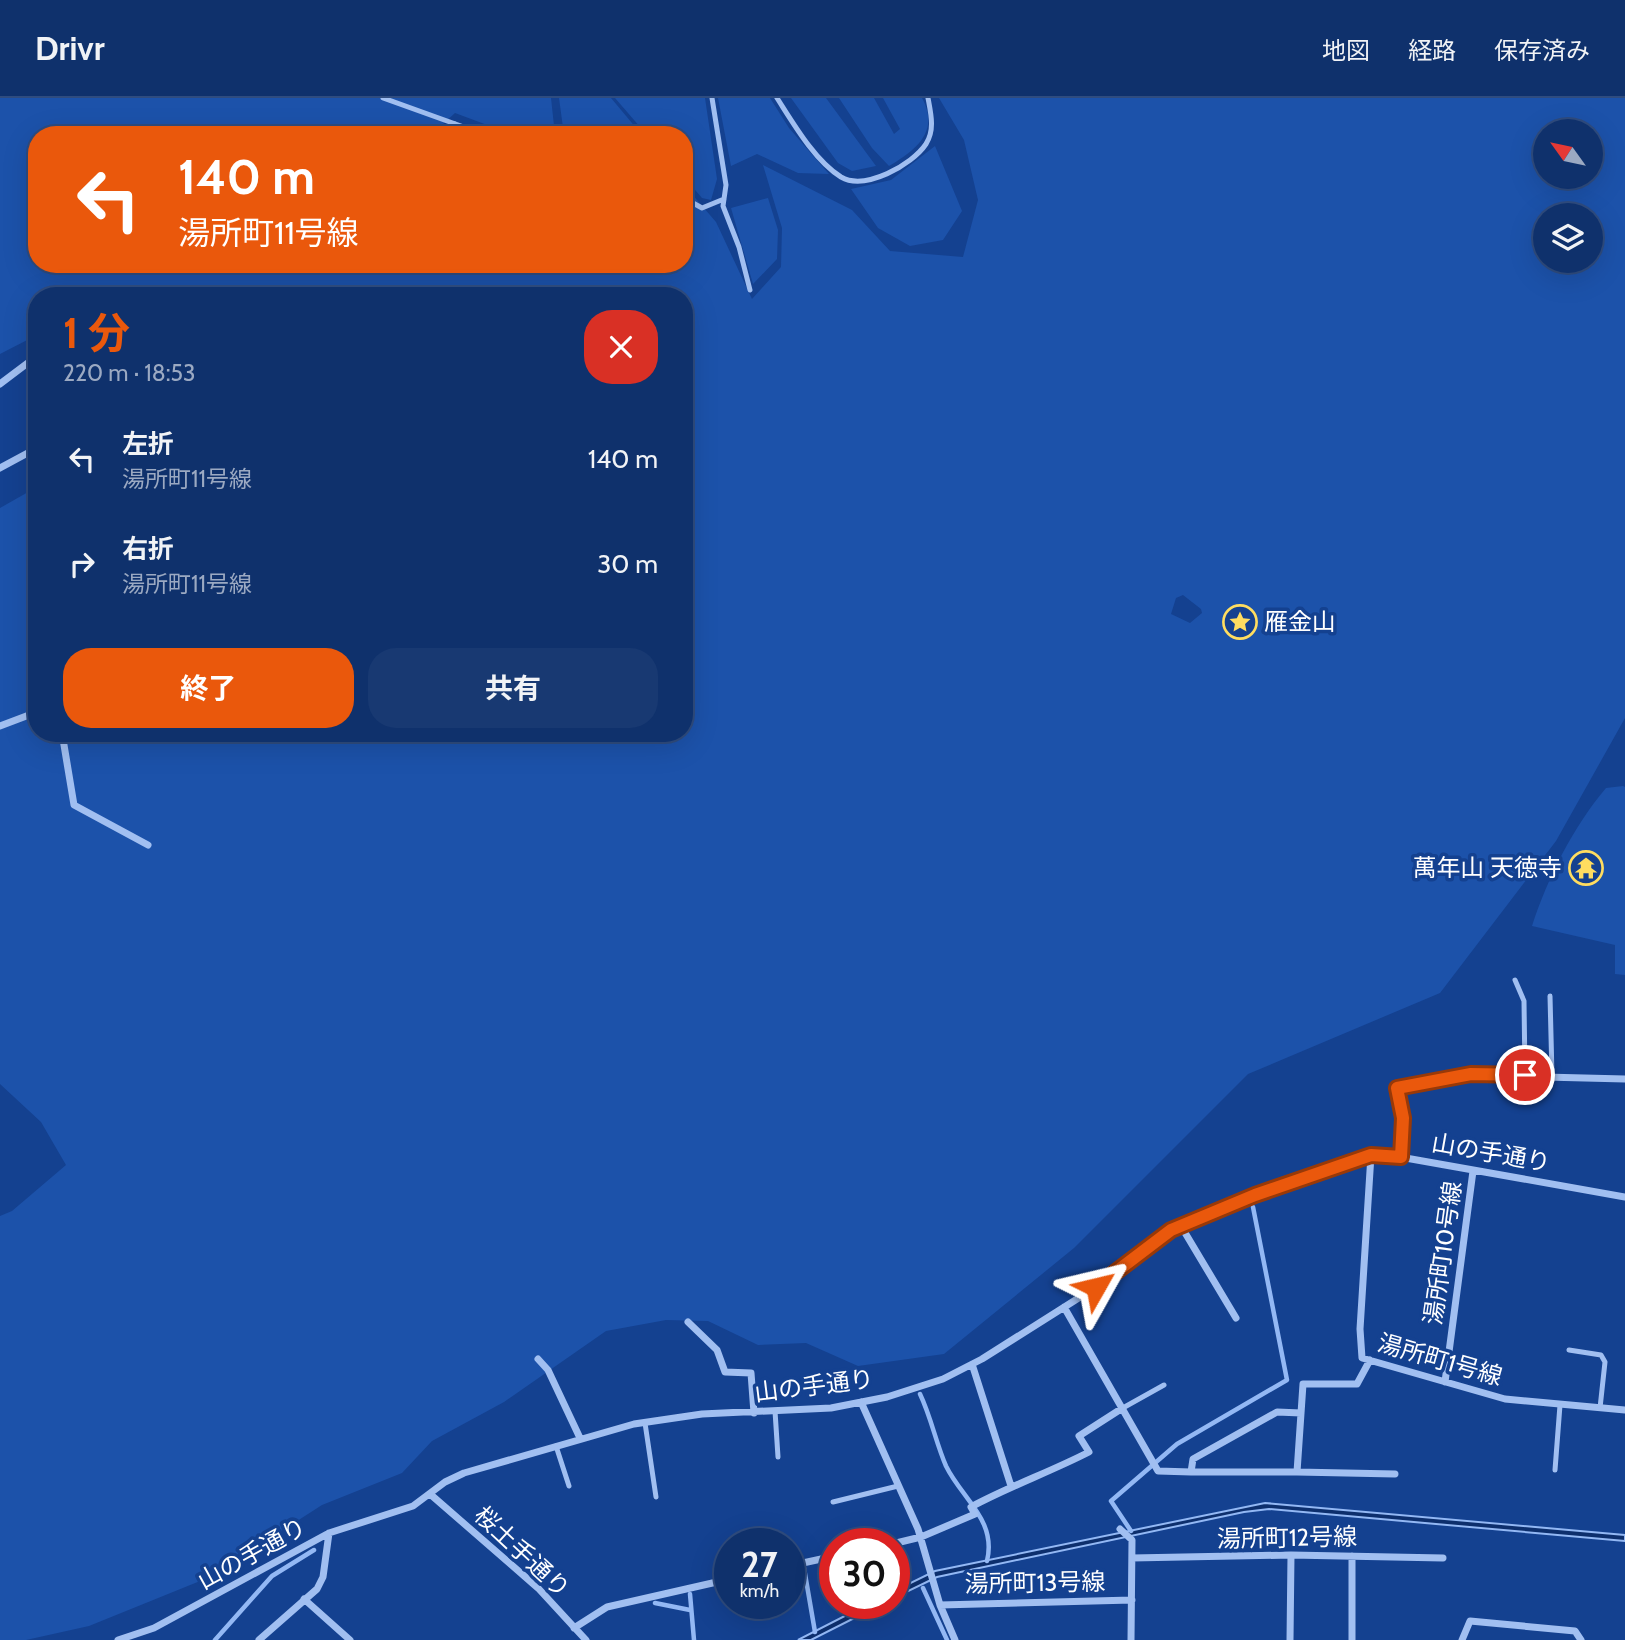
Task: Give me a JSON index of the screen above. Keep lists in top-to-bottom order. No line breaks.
{"streets":{"street":["山の手通り","湯所町10号線","湯所町1号線","湯所町12号線","桜土手通り","湯所町13号線"]},"crossings":[["山の手通り","湯所町10号線"],["山の手通り","湯所町1号線"],["山の手通り","桜土手通り"],["湯所町10号線","湯所町1号線"]],"places":{"place":["雁金山"],"temple":["萬年山 天徳寺"]},"north":"top left","page":{"header":"Drivr","nav":["地図","経路","保存済み"],"turn":["140 m","湯所町11号線"],"heading":["1 分","220 m · 18:53"],"list":[{"name":"左折","note":"湯所町11号線","value":"140 m"},{"name":"右折","note":"湯所町11号線","value":"30 m"}],"buttons":["終了","共有"],"speed":"27 km/h","limit":"30"}}
